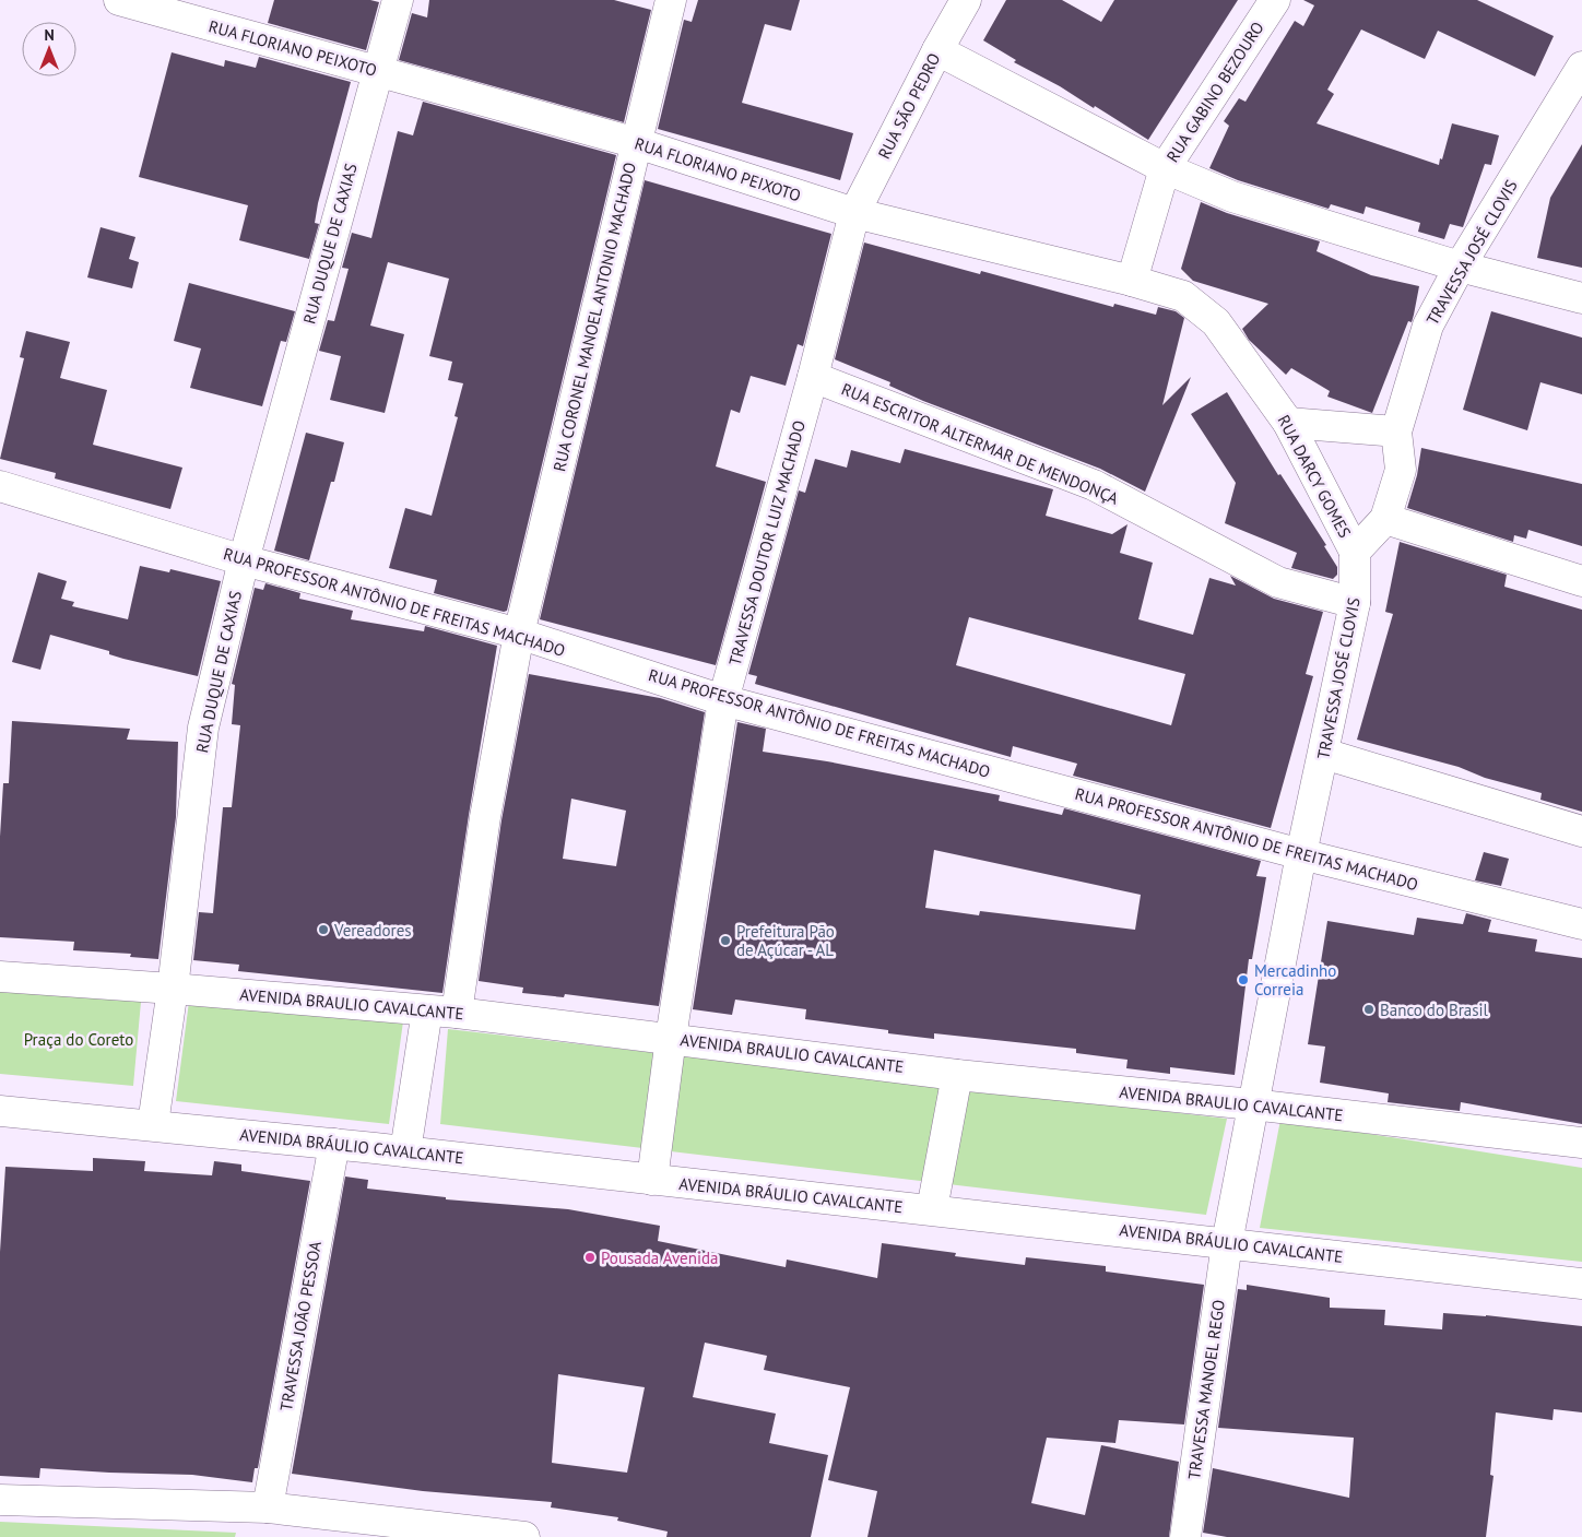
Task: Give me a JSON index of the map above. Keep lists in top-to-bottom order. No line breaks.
{"streets":{"street":["RUA FLORIANO PEIXOTO","RUA GABINO BEZOURO","RUA SÃO PEDRO","RUA DUQUE DE CAXIAS","TRAVESSA JOSÉ CLOVIS","RUA CORONEL MANOEL ANTONIO MACHADO","RUA ESCRITOR ALTERMAR DE MENDONÇA","RUA DARCY GOMES","TRAVESSA DOUTOR LUIZ MACHADO","RUA PROFESSOR ANTÔNIO DE FREITAS MACHADO","AVENIDA BRAULIO CAVALCANTE","AVENIDA BRÁULIO CAVALCANTE","TRAVESSA JOÃO PESSOA","TRAVESSA MANOEL REGO"]},"crossings":[["RUA FLORIANO PEIXOTO","RUA GABINO BEZOURO"],["RUA FLORIANO PEIXOTO","RUA SÃO PEDRO"],["RUA FLORIANO PEIXOTO","RUA DUQUE DE CAXIAS"],["RUA FLORIANO PEIXOTO","RUA CORONEL MANOEL ANTONIO MACHADO"],["RUA FLORIANO PEIXOTO","RUA DARCY GOMES"],["RUA FLORIANO PEIXOTO","TRAVESSA DOUTOR LUIZ MACHADO"],["RUA SÃO PEDRO","TRAVESSA DOUTOR LUIZ MACHADO"],["RUA DUQUE DE CAXIAS","RUA PROFESSOR ANTÔNIO DE FREITAS MACHADO"],["RUA DUQUE DE CAXIAS","AVENIDA BRAULIO CAVALCANTE"],["RUA DUQUE DE CAXIAS","AVENIDA BRÁULIO CAVALCANTE"],["TRAVESSA JOSÉ CLOVIS","RUA ESCRITOR ALTERMAR DE MENDONÇA"],["TRAVESSA JOSÉ CLOVIS","RUA DARCY GOMES"],["TRAVESSA JOSÉ CLOVIS","RUA PROFESSOR ANTÔNIO DE FREITAS MACHADO"],["TRAVESSA JOSÉ CLOVIS","AVENIDA BRAULIO CAVALCANTE"],["TRAVESSA JOSÉ CLOVIS","AVENIDA BRÁULIO CAVALCANTE"],["TRAVESSA JOSÉ CLOVIS","TRAVESSA MANOEL REGO"],["RUA CORONEL MANOEL ANTONIO MACHADO","RUA PROFESSOR ANTÔNIO DE FREITAS MACHADO"],["RUA CORONEL MANOEL ANTONIO MACHADO","AVENIDA BRAULIO CAVALCANTE"],["RUA ESCRITOR ALTERMAR DE MENDONÇA","TRAVESSA DOUTOR LUIZ MACHADO"],["TRAVESSA DOUTOR LUIZ MACHADO","RUA PROFESSOR ANTÔNIO DE FREITAS MACHADO"],["TRAVESSA DOUTOR LUIZ MACHADO","AVENIDA BRAULIO CAVALCANTE"],["TRAVESSA DOUTOR LUIZ MACHADO","AVENIDA BRÁULIO CAVALCANTE"],["AVENIDA BRÁULIO CAVALCANTE","TRAVESSA JOÃO PESSOA"],["AVENIDA BRÁULIO CAVALCANTE","TRAVESSA MANOEL REGO"]],"parks":["Praça do Coreto"],"places":["Vereadores","Prefeitura Pão de Açúcar - AL","Mercadinho Correia","Banco do Brasil","Pousada Avenida"],"north":"top"}
